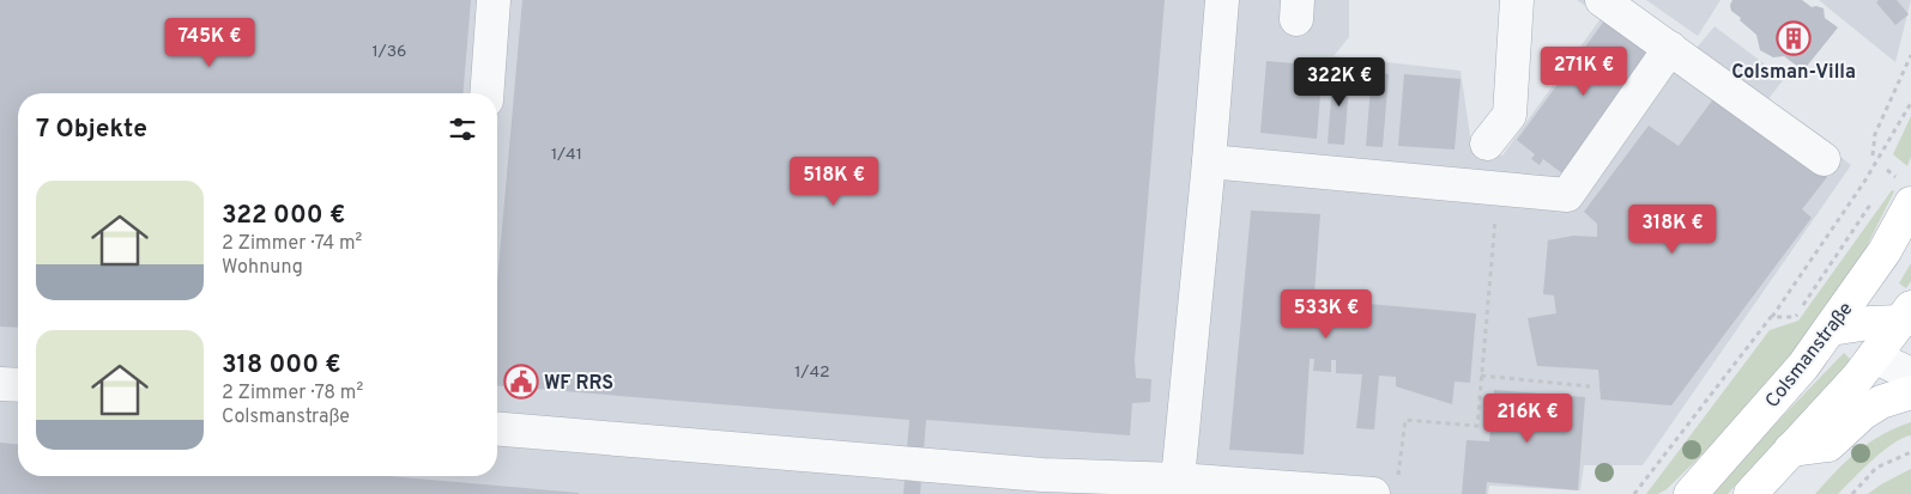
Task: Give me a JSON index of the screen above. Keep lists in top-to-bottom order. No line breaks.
{"streets":{"main road":["Colsmanstraße"]},"places":{"building":["Colsman-Villa"],"public building":["WF RRS"]},"house_numbers":["1/36","1/41","1/42"],"page":{"price":["745K €","271K €","322K €","518K €","318K €","533K €","216K €"],"heading":"7 Objekte","list":[{"name":"322 000 €","note":"2 Zimmer · 74 m² · Wohnung"},{"name":"318 000 €","note":"2 Zimmer · 78 m² · Colsmanstraße"}]}}
